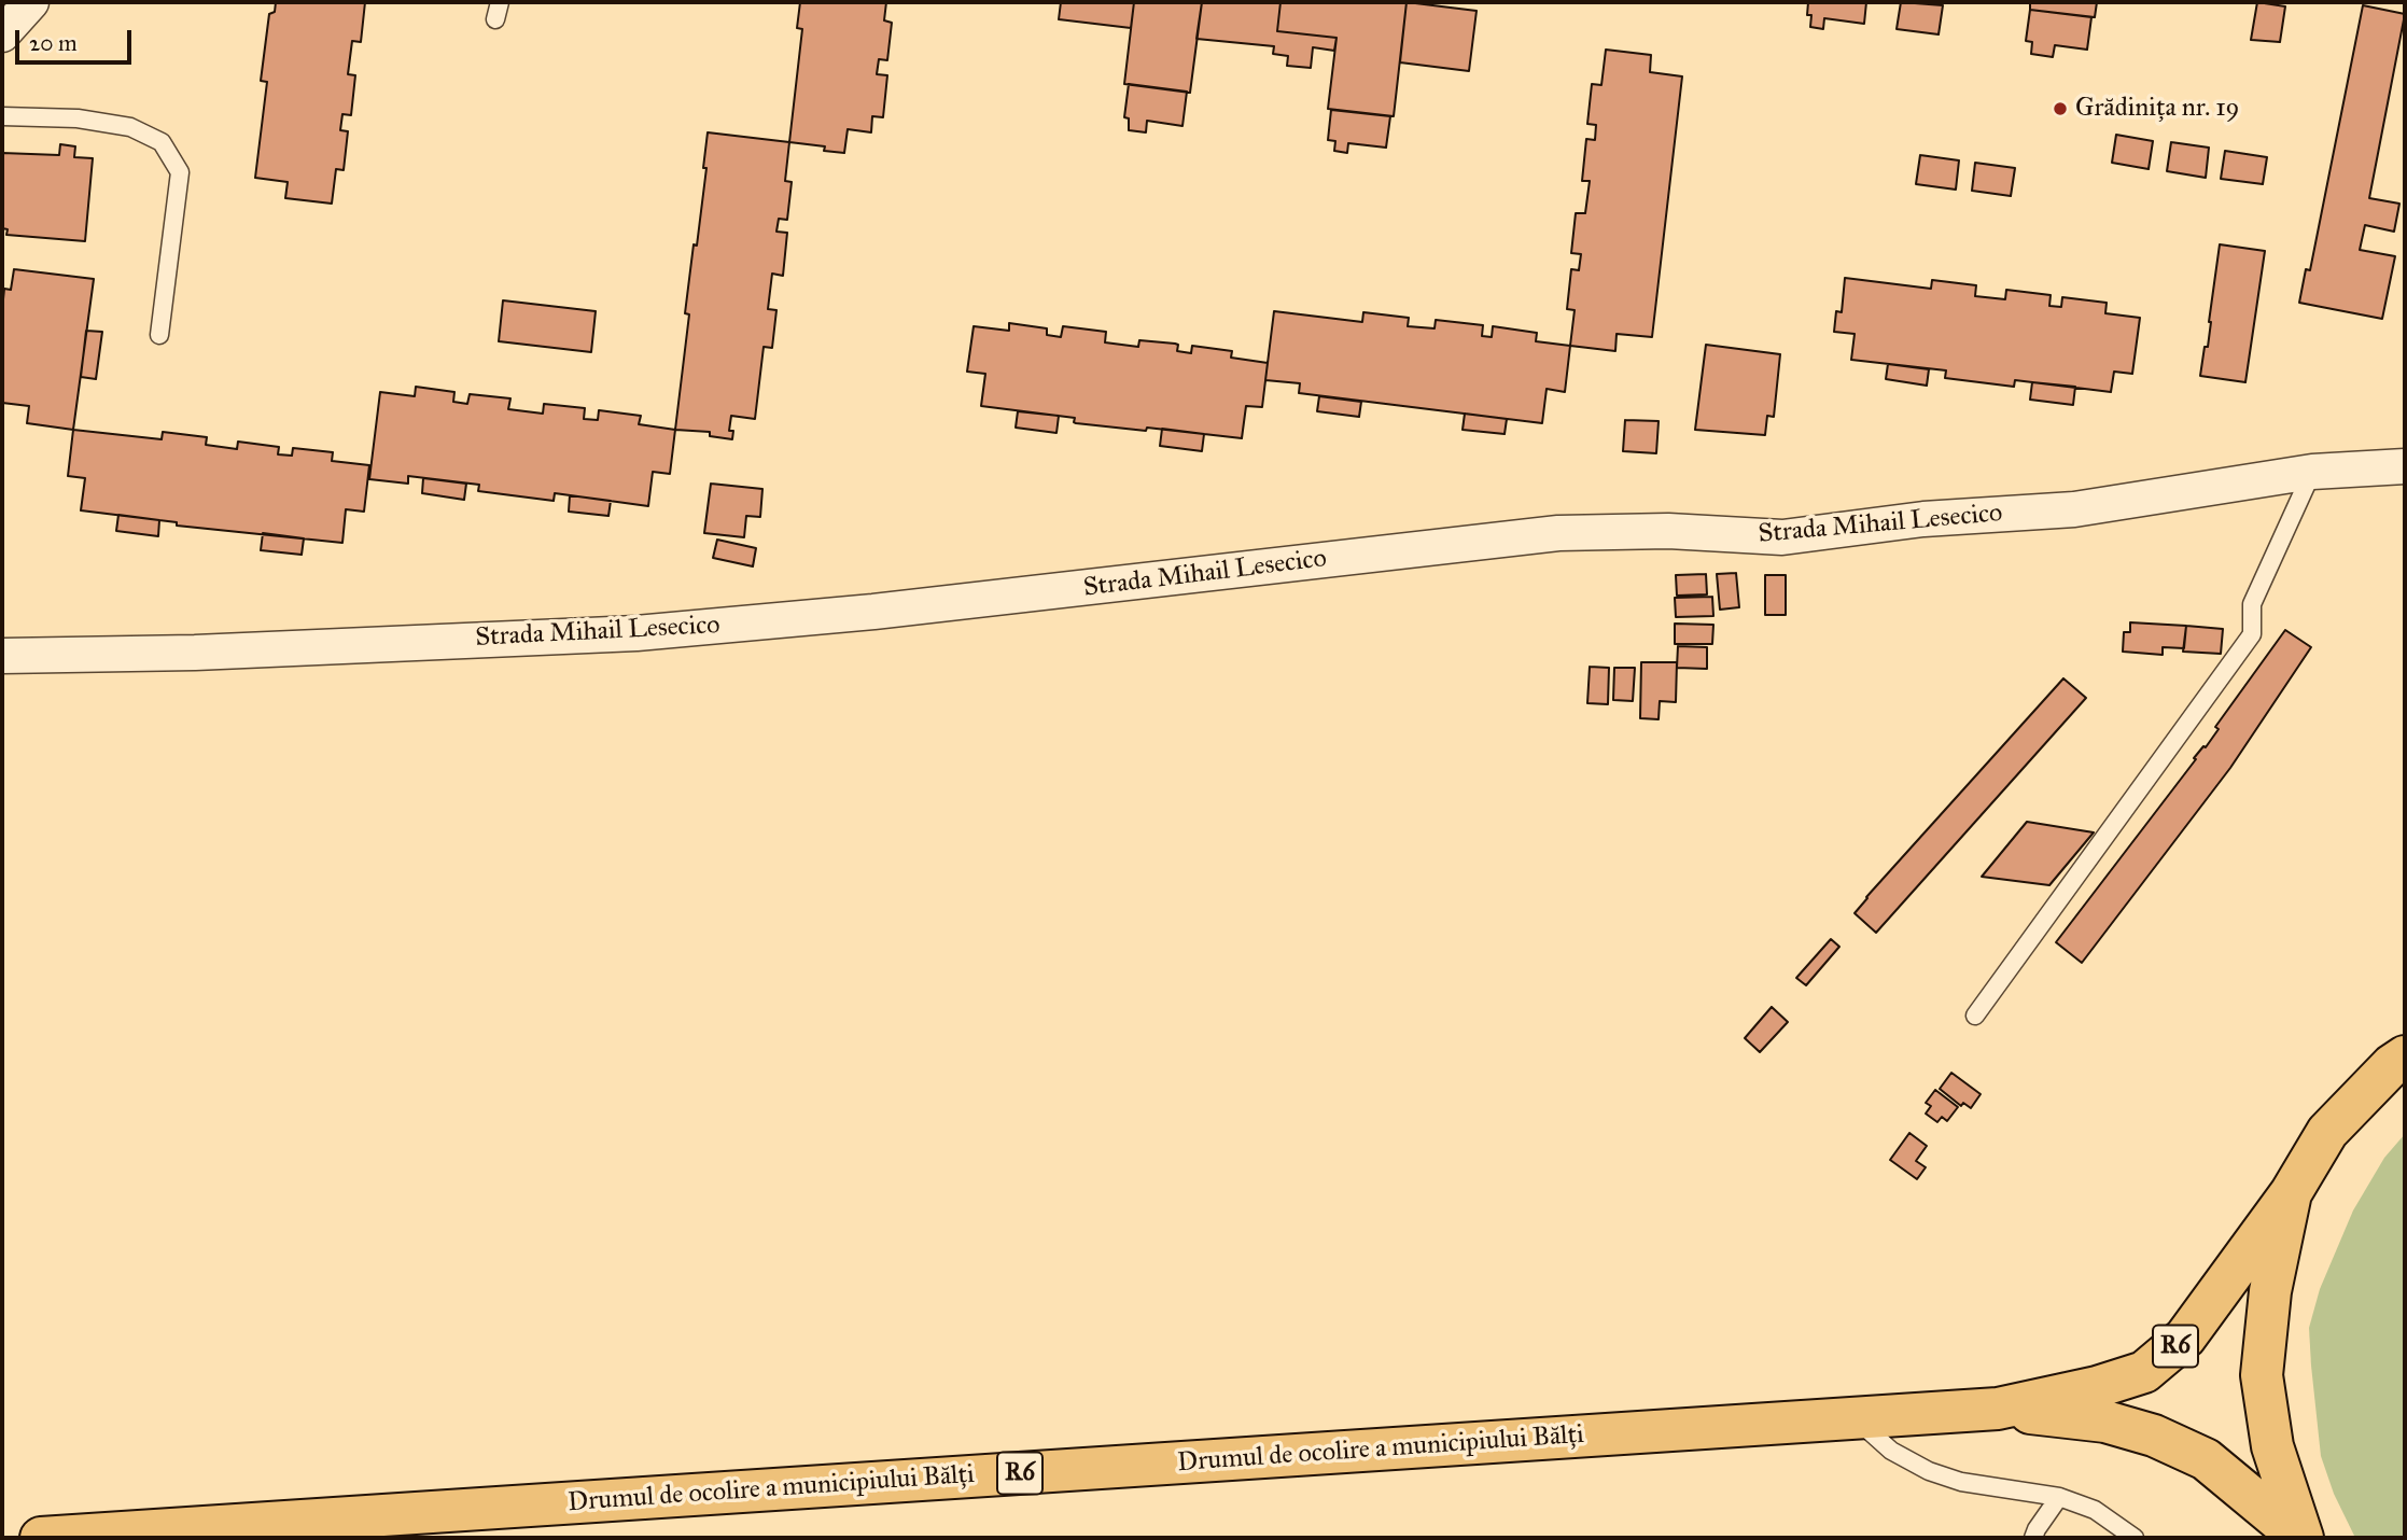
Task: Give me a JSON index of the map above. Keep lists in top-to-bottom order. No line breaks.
{"streets":{"highway":["R6","Drumul de ocolire a municipiului Bălți"],"street":["Strada Mihail Lesecico"]},"places":["Grădinița nr. 19"],"scale_bar":"20 m"}
